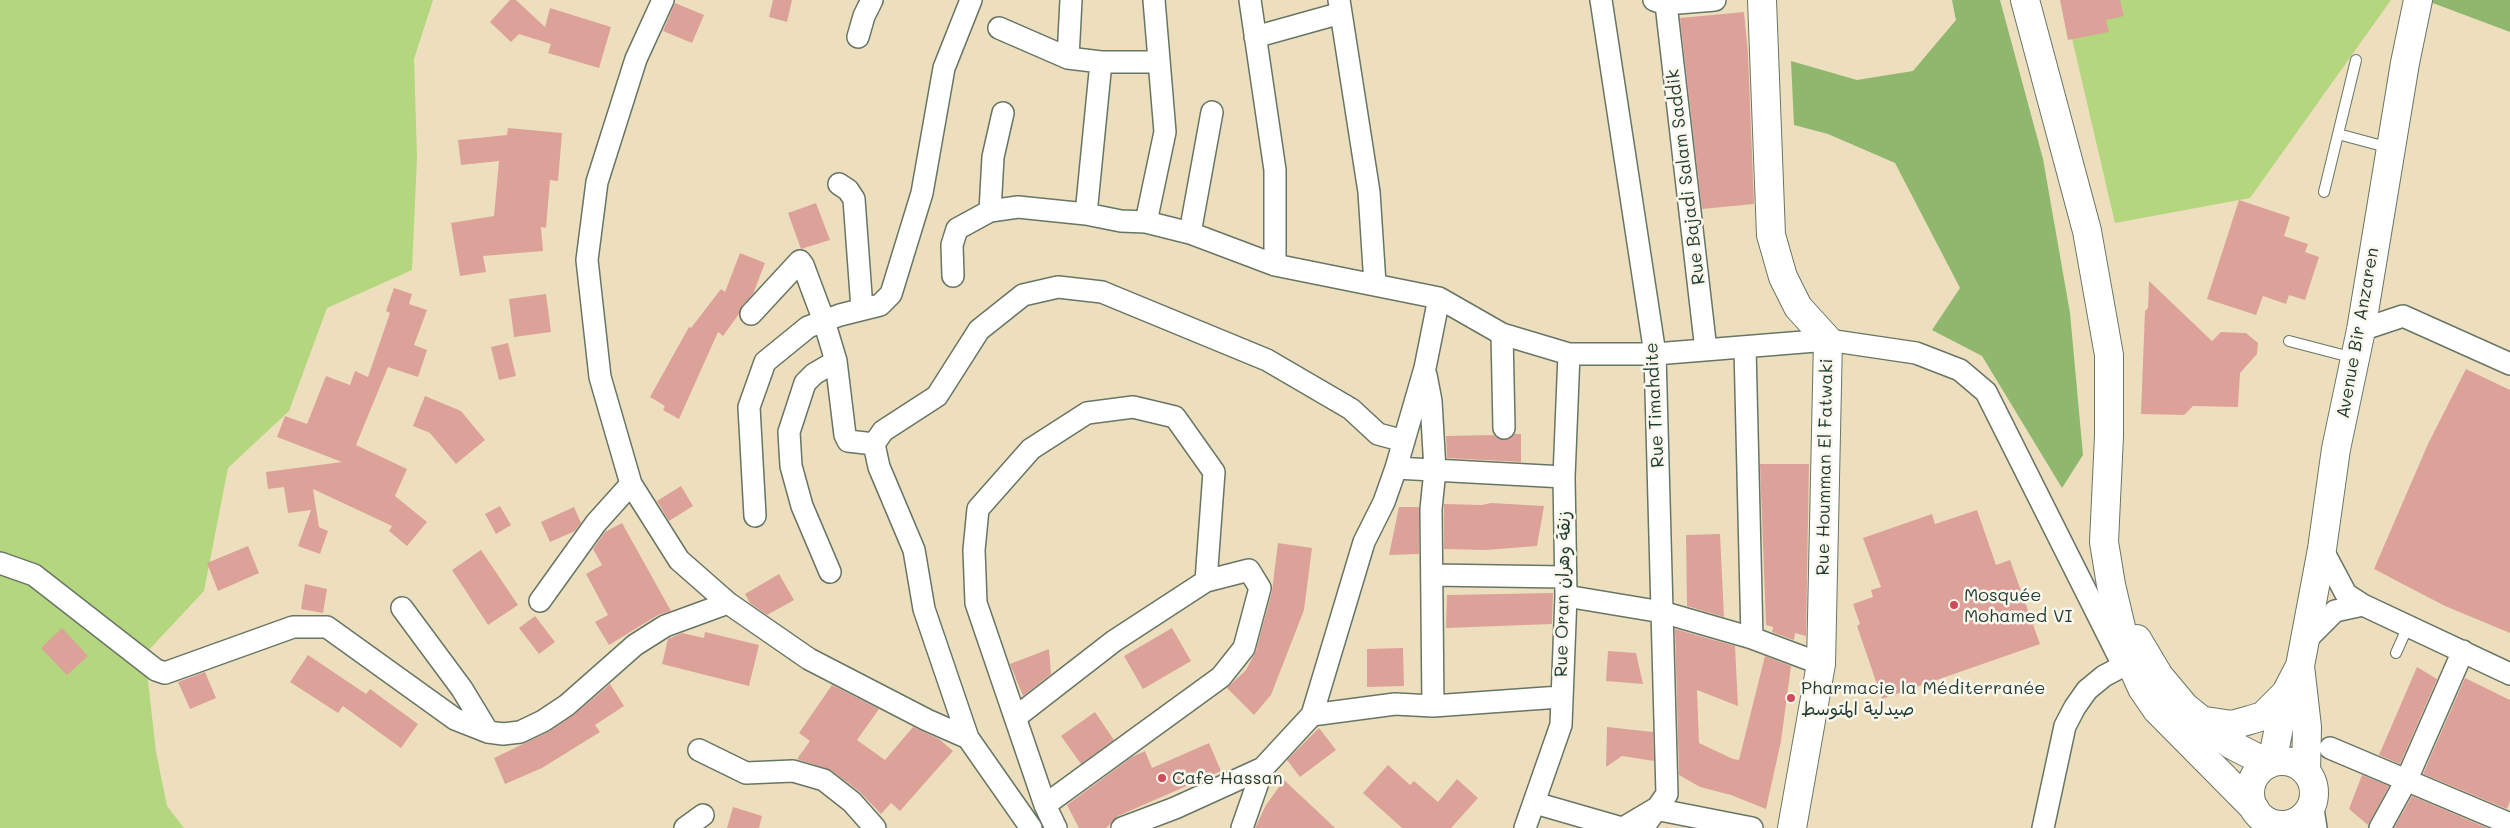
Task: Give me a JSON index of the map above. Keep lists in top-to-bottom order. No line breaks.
{"streets":{"street":["Rue Bajadi Salam Saddik","Avenue Bir Anzaren","Rue Timahdite","Rue Houmman El Fatwaki","Rue Oran زنقة وهران"]},"places":["Mosquée Mohamed VI","Pharmacie la Méditerranée صيدلية المتوسط","Cafe Hassan"]}
